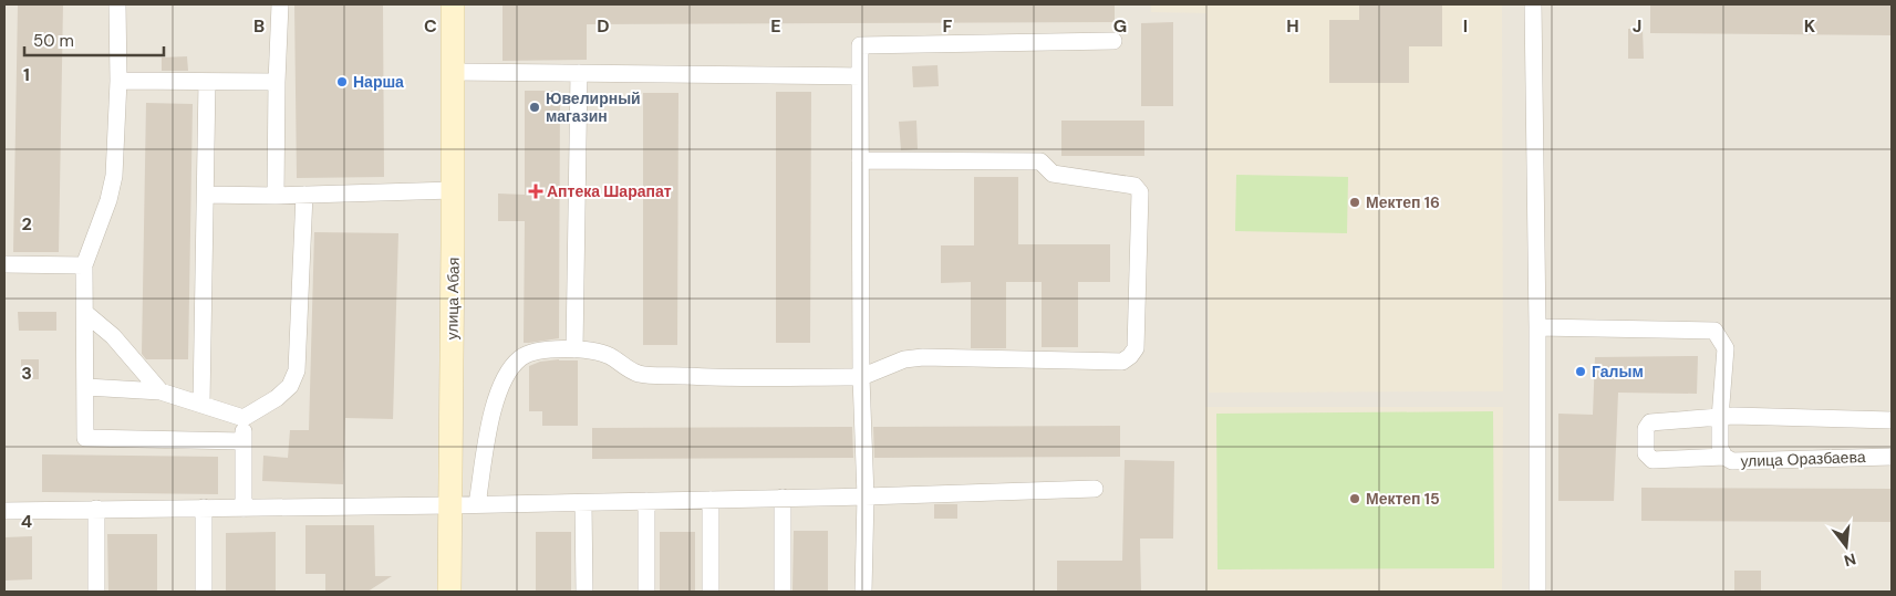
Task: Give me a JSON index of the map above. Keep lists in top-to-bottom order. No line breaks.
{"streets":{"street":["улица Абая","улица Оразбаева"]},"places":{"other":["Нарша","Ювелирный магазин","Мектеп 16","Галым","Мектеп 15"],"health":["Аптека Шарапат"]},"scale_bar":"50 m","north":"bottom","grid":{"columns":["B","C","D","E","F","G","H","I","J","K"],"rows":["1","2","3","4"]}}
